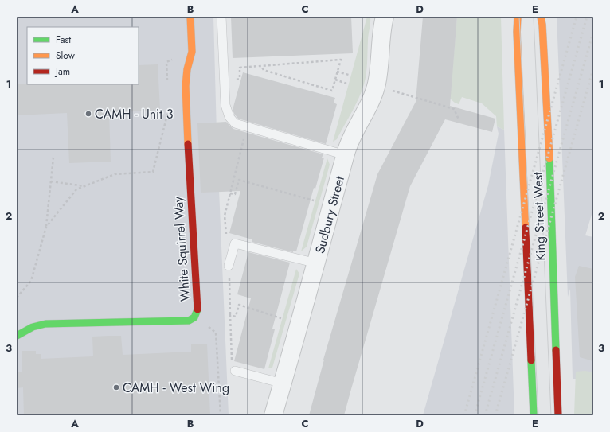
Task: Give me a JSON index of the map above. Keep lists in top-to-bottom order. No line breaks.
{"streets":{"main road":["King Street West","White Squirrel Way"],"street":["Sudbury Street"]},"places":["CAMH - Unit 3","CAMH - West Wing"],"legend":["Fast","Slow","Jam"],"grid":{"columns":["A","B","C","D","E"],"rows":["1","2","3"]}}
